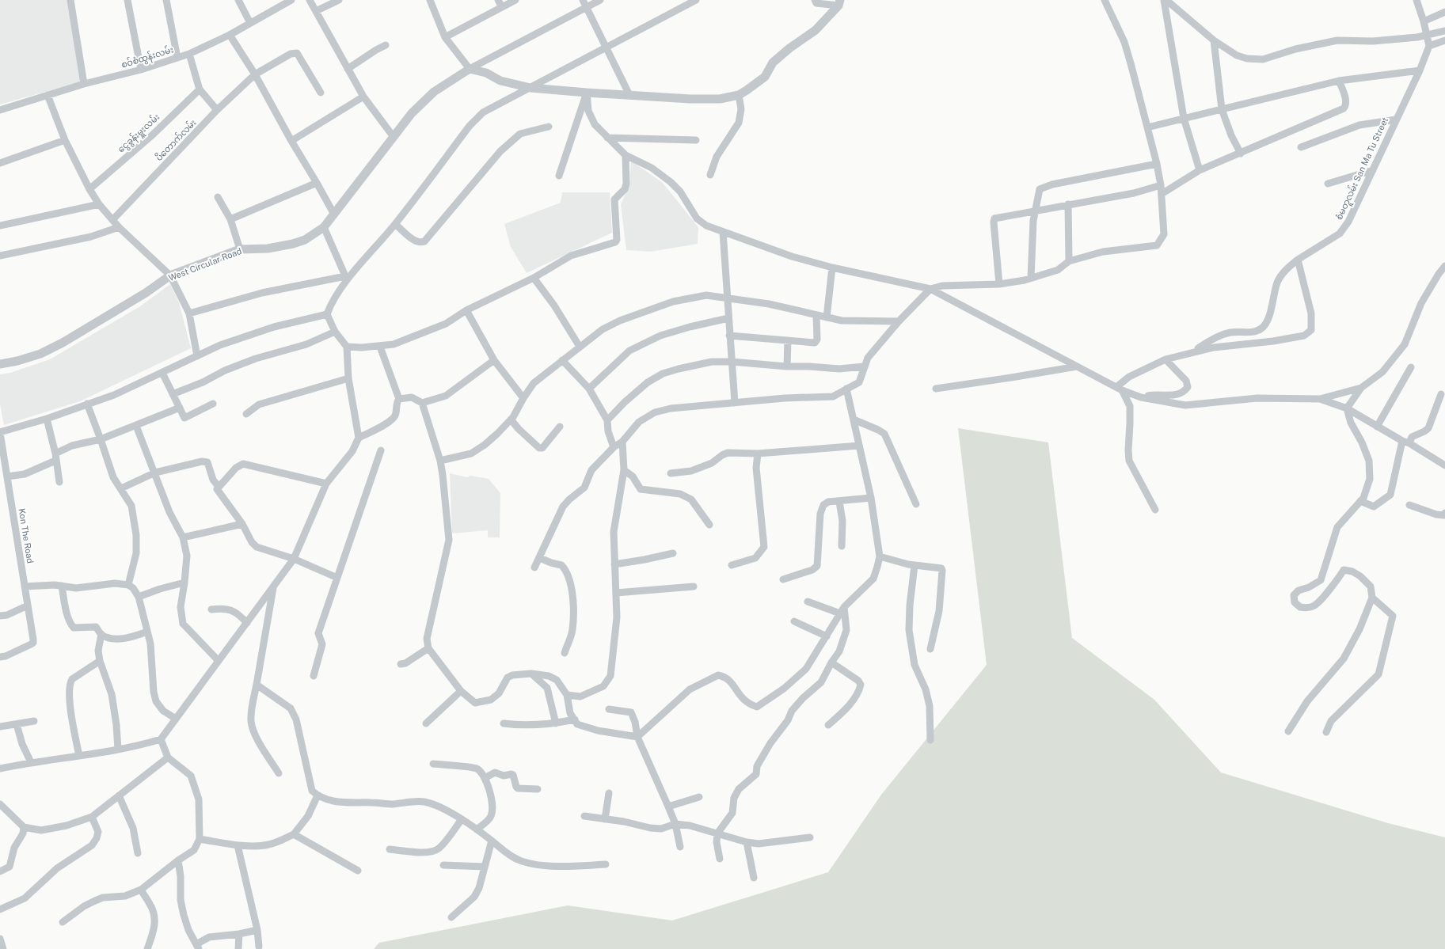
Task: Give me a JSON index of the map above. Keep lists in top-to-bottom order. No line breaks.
{"streets":{"street":["စဝ်စံထွန်းလမ်း","ငွေခွန်းမှူးလမ်း","ပိတောက်လမ်း","စံမတူလမ်း San Ma Tu Street","West Circular Road","Kon The Road"]}}
